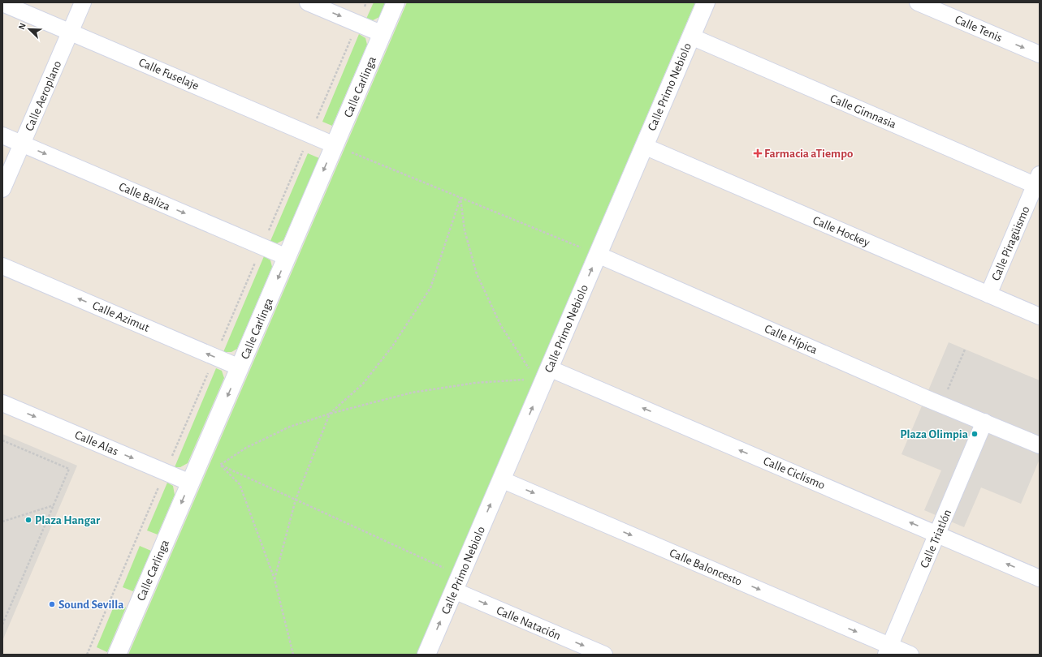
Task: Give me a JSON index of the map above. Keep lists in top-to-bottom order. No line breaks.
{"streets":{"street":["Calle Tenis","Calle Fuselaje","Calle Carlinga","Calle Primo Nebiolo","Calle Aeroplano","Calle Gimnasia","Calle Baliza","Calle Hockey","Calle Piragüismo","Calle Azimut","Calle Hípica","Calle Alas","Calle Ciclismo","Calle Triatlón","Calle Baloncesto","Calle Natación"]},"crossings":[["Calle Fuselaje","Calle Carlinga"],["Calle Fuselaje","Calle Aeroplano"],["Calle Carlinga","Calle Baliza"],["Calle Carlinga","Calle Azimut"],["Calle Carlinga","Calle Alas"],["Calle Primo Nebiolo","Calle Gimnasia"],["Calle Primo Nebiolo","Calle Hockey"],["Calle Primo Nebiolo","Calle Hípica"],["Calle Primo Nebiolo","Calle Ciclismo"],["Calle Primo Nebiolo","Calle Baloncesto"],["Calle Primo Nebiolo","Calle Natación"],["Calle Aeroplano","Calle Baliza"],["Calle Gimnasia","Calle Piragüismo"],["Calle Hockey","Calle Piragüismo"],["Calle Hípica","Calle Triatlón"],["Calle Ciclismo","Calle Triatlón"],["Calle Triatlón","Calle Baloncesto"]],"one_way":["Calle Tenis","Calle Carlinga","Calle Primo Nebiolo","Calle Baliza","Calle Azimut","Calle Alas","Calle Ciclismo","Calle Baloncesto","Calle Natación"],"places":{"health":["Farmacia aTiempo"],"other":["Plaza Olimpia","Plaza Hangar","Sound Sevilla"]},"north":"top left"}
